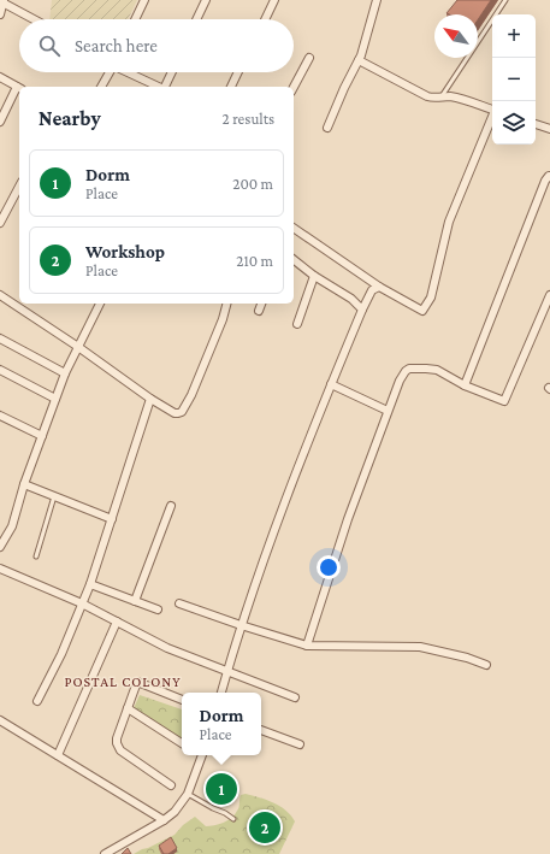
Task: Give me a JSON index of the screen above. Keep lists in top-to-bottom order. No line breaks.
{"districts":["POSTAL COLONY"],"north":"top left","page":{"map_buttons":["+","−"],"search":"Search here","heading":["Nearby","2 results"],"list":[{"mark":"1","name":"Dorm","note":"Place","value":"200 m"},{"mark":"2","name":"Workshop","note":"Place","value":"210 m"}],"popup":["Dorm","Place"],"pins":["1","2"]}}
